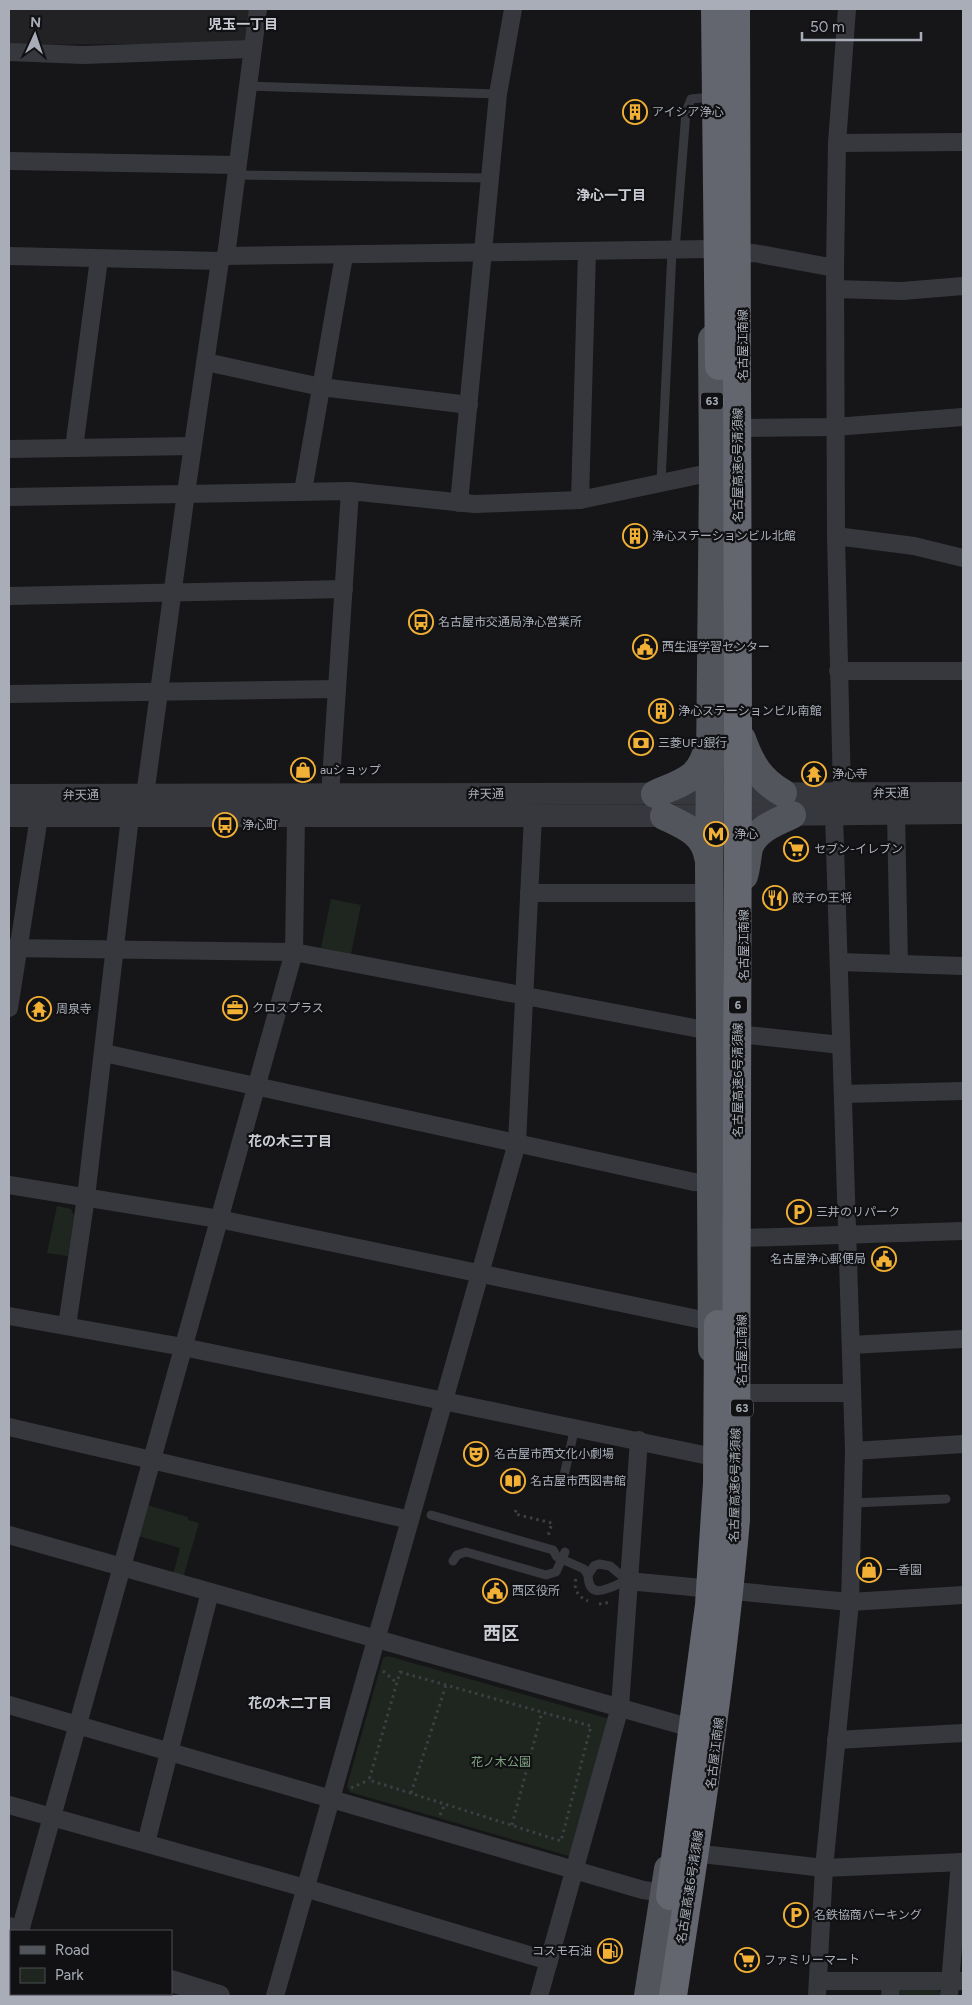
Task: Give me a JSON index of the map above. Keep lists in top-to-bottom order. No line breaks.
{"streets":{"highway":["名古屋高速6号清須線","6"],"main road":["名古屋江南線","63"],"street":["弁天通"]},"crossings":[["名古屋江南線","弁天通"],["63","弁天通"]],"districts":["児玉一丁目","浄心一丁目","花の木三丁目","西区","花の木二丁目"],"parks":["花ノ木公園"],"places":{"building":["アイシア浄心","浄心ステーションビル北館","浄心ステーションビル南館"],"bus stop":["名古屋市交通局浄心営業所","浄心町"],"public building":["西生涯学習センター","名古屋浄心郵便局","西区役所"],"bank":["三菱UFJ銀行"],"shop":["auショップ","一香園"],"temple":["浄心寺","周泉寺"],"metro station":["浄心"],"supermarket":["セブン-イレブン","ファミリーマート"],"restaurant":["餃子の王将"],"office":["クロスプラス"],"parking":["三井のリパーク","名鉄協商パーキング"],"theatre":["名古屋市西文化小劇場"],"library":["名古屋市西図書館"],"fuel station":["コスモ石油"]},"legend":["Road","Park"],"scale_bar":"50 m","north":"top"}
